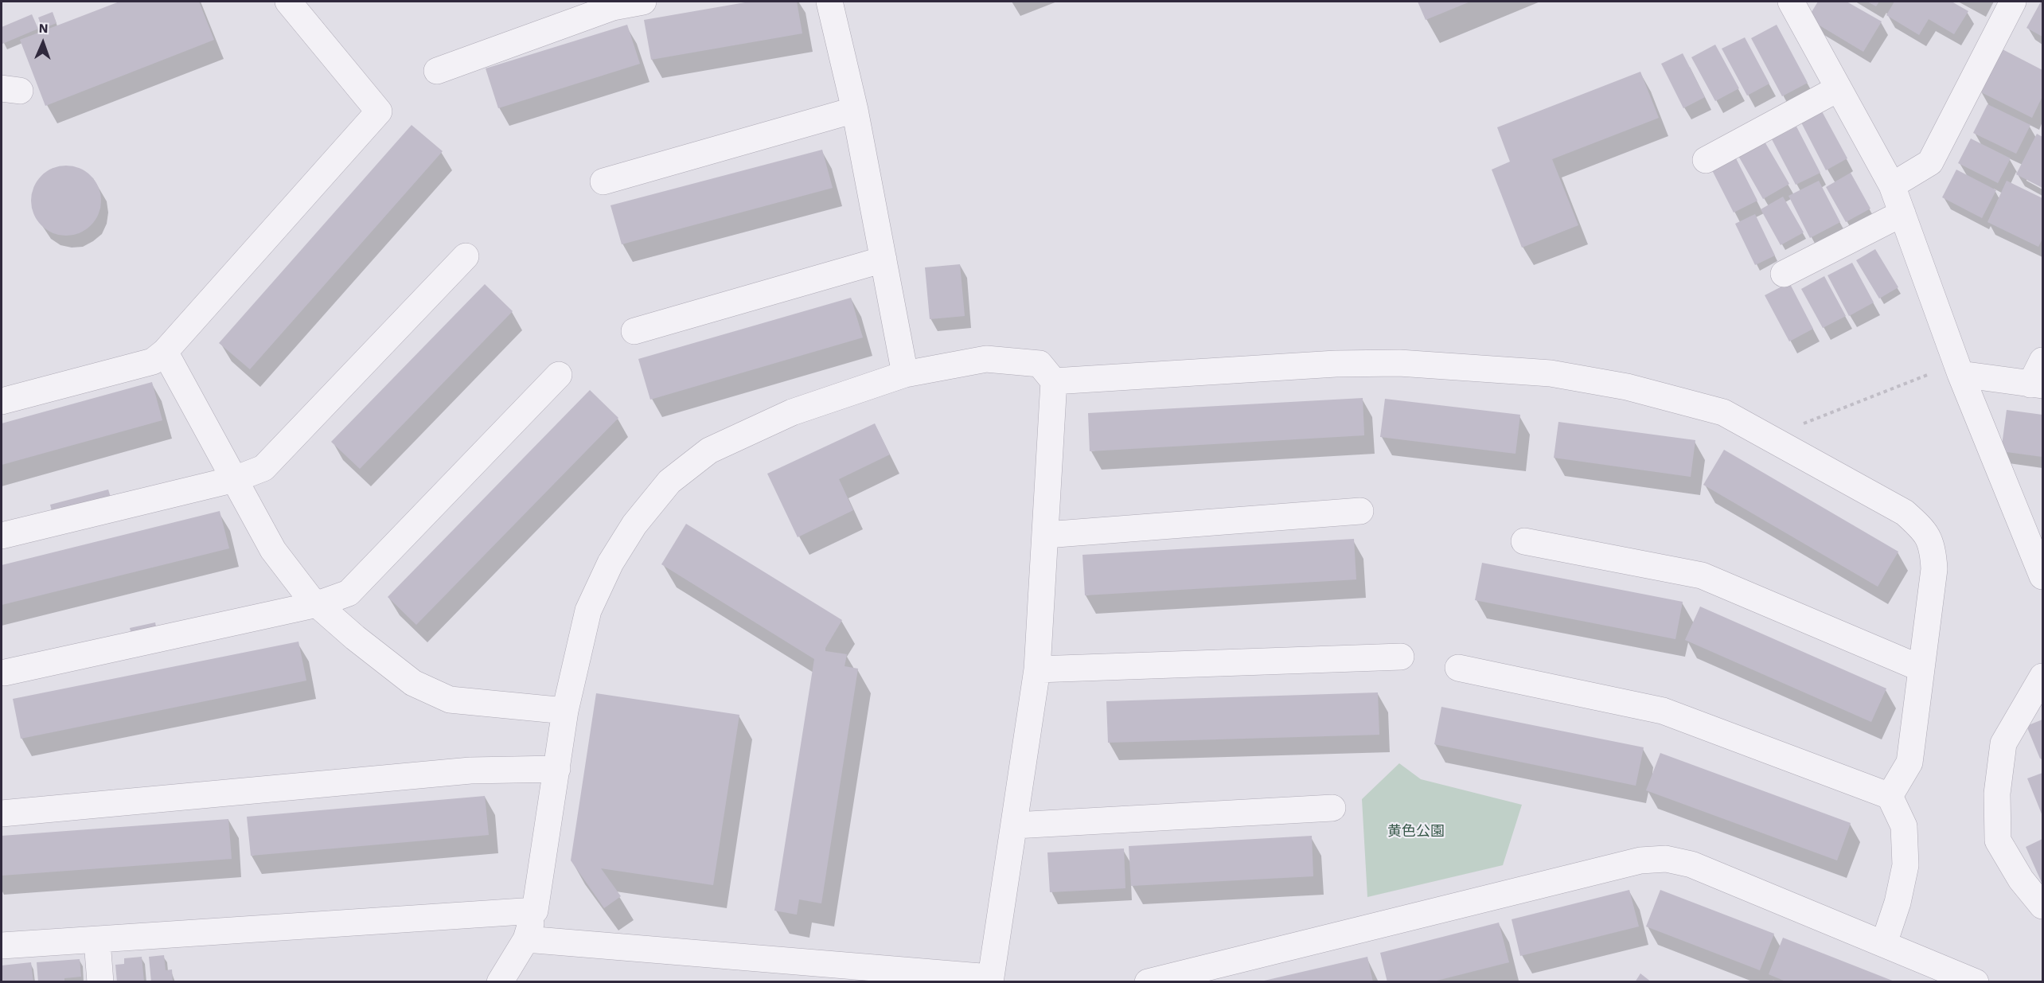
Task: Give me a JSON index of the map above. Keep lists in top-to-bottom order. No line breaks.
{"parks":["黄色公園"],"north":"top"}
